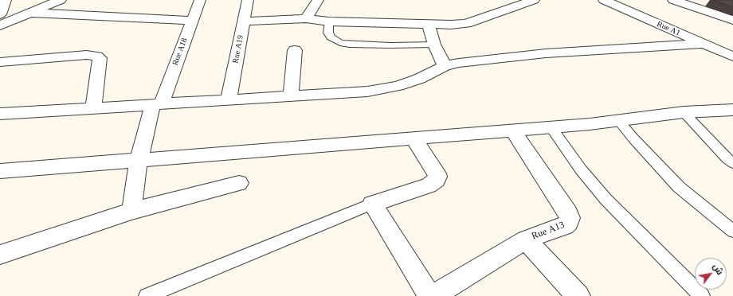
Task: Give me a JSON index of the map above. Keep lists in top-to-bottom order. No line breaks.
{"streets":{"street":["Rue A1","Rue A19","Rue A18","Rue A13"]},"north":"top right"}
